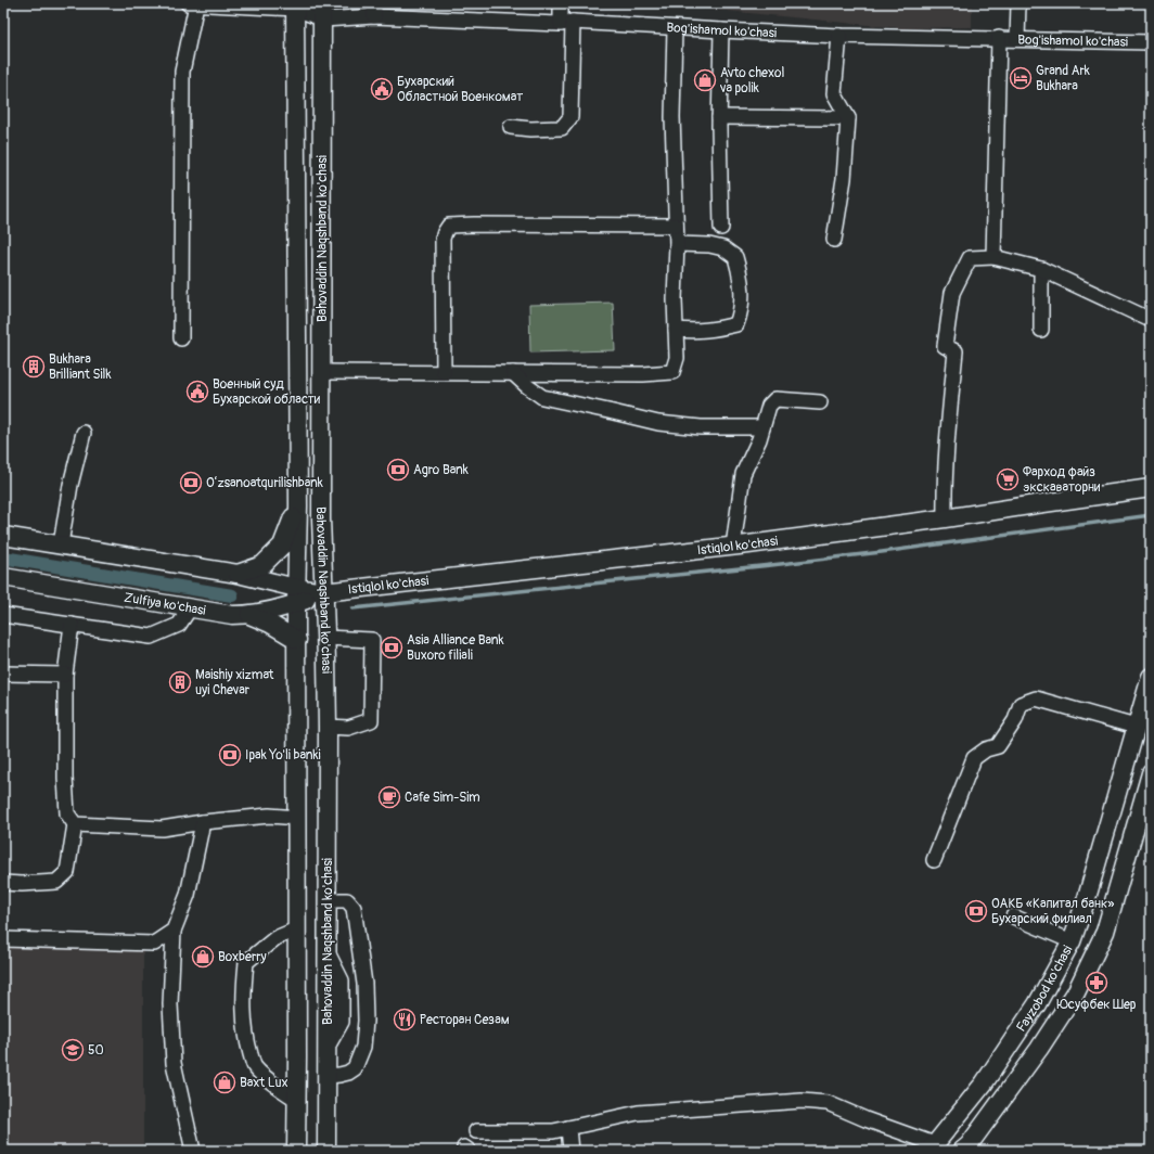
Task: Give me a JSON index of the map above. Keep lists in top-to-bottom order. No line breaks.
{"streets":{"main road":["Bahovaddin Naqshband ko'chasi","Istiqlol ko'chasi","Zulfiya ko'chasi","Fayzobod ko'chasi"],"street":["Bog'ishamol ko'chasi"]},"crossings":[["Bog'ishamol ko'chasi","Bahovaddin Naqshband ko'chasi"],["Bahovaddin Naqshband ko'chasi","Istiqlol ko'chasi"],["Bahovaddin Naqshband ko'chasi","Zulfiya ko'chasi"],["Istiqlol ko'chasi","Zulfiya ko'chasi"]],"places":{"hotel":["Grand Ark Bukhara"],"shop":["Avto chexol va polik","Boxberry","Baxt Lux"],"public building":["Бухарский Областной Военкомат","Военный суд Бухарской области"],"building":["Bukhara Brilliant Silk","Maishiy xizmat uyi Chevar"],"bank":["Agro Bank","Oʻzsanoatqurilishbank","Asia Alliance Bank Buxoro filiali","Ipak Yo'li banki","ОАКБ «Капитал банк» Бухарский филиал"],"supermarket":["Фарход файз экскаваторни"],"cafe":["Cafe Sim-Sim"],"pharmacy":["Юсуфбек Шер"],"restaurant":["Ресторан Сезам"],"school or university":["50"]}}
